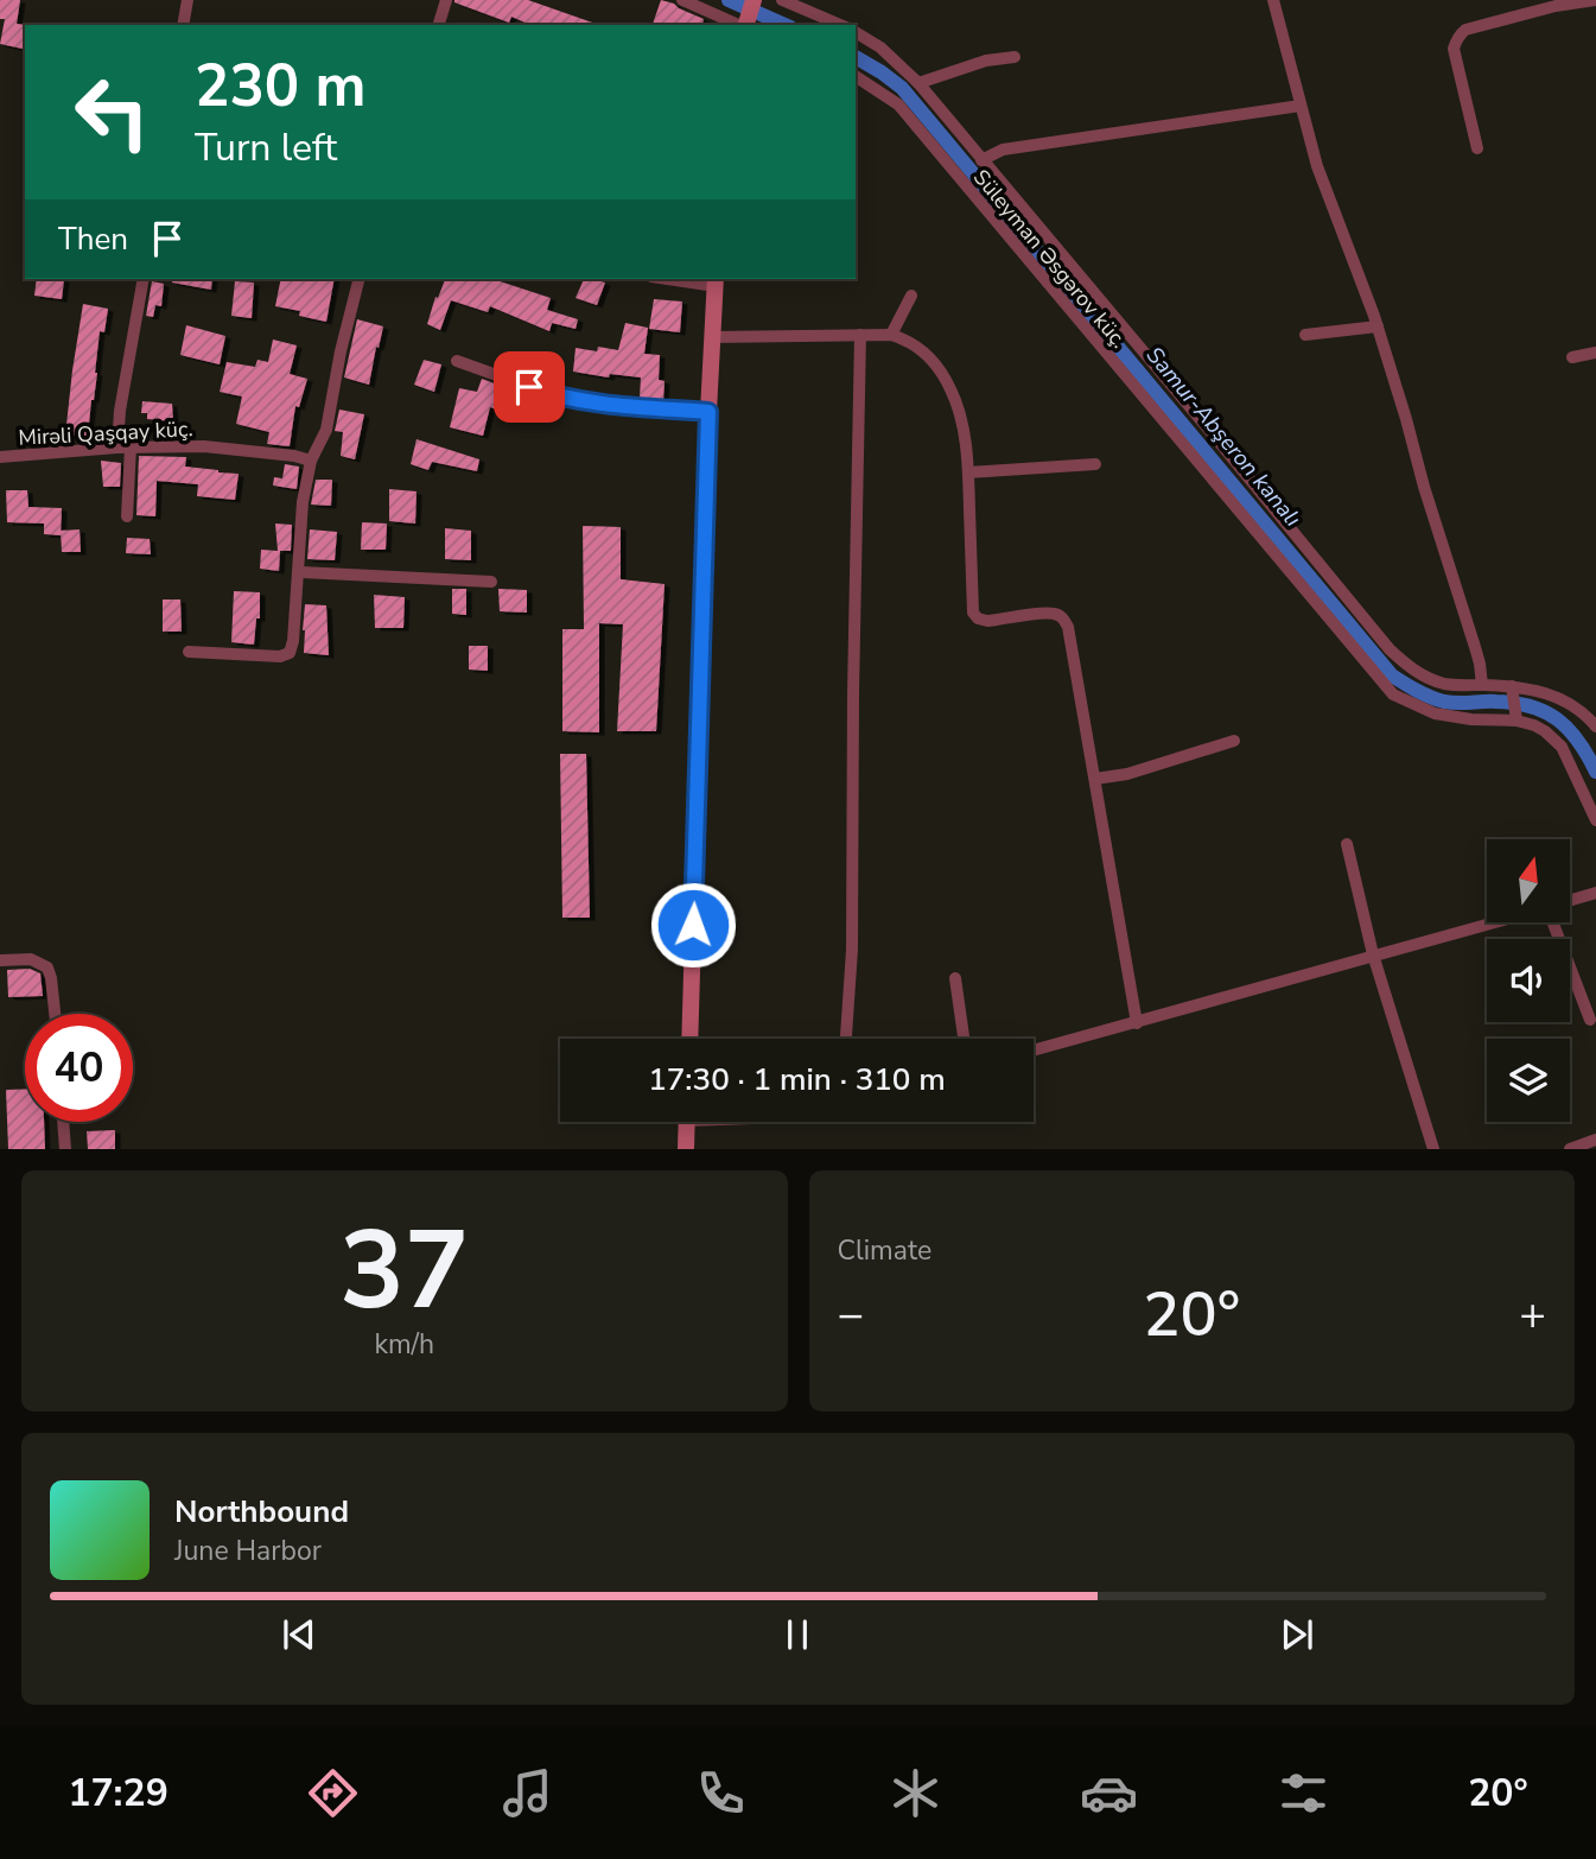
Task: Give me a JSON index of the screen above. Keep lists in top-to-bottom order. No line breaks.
{"streets":{"street":["Süleyman Əsgərov küç.","Mirəli Qaşqay küç."]},"water":["Samur-Abşeron kanalı"],"north":"top","page":{"turn":["230 m","Turn left"],"then":"Then","limit":"40","trip":"17:30 · 1 min · 310 m","tile":[["37","km/h"],"Climate"],"heat":["−","20°","+"],"song":["Northbound","June Harbor"],"tabs":["17:29","20°"]}}
